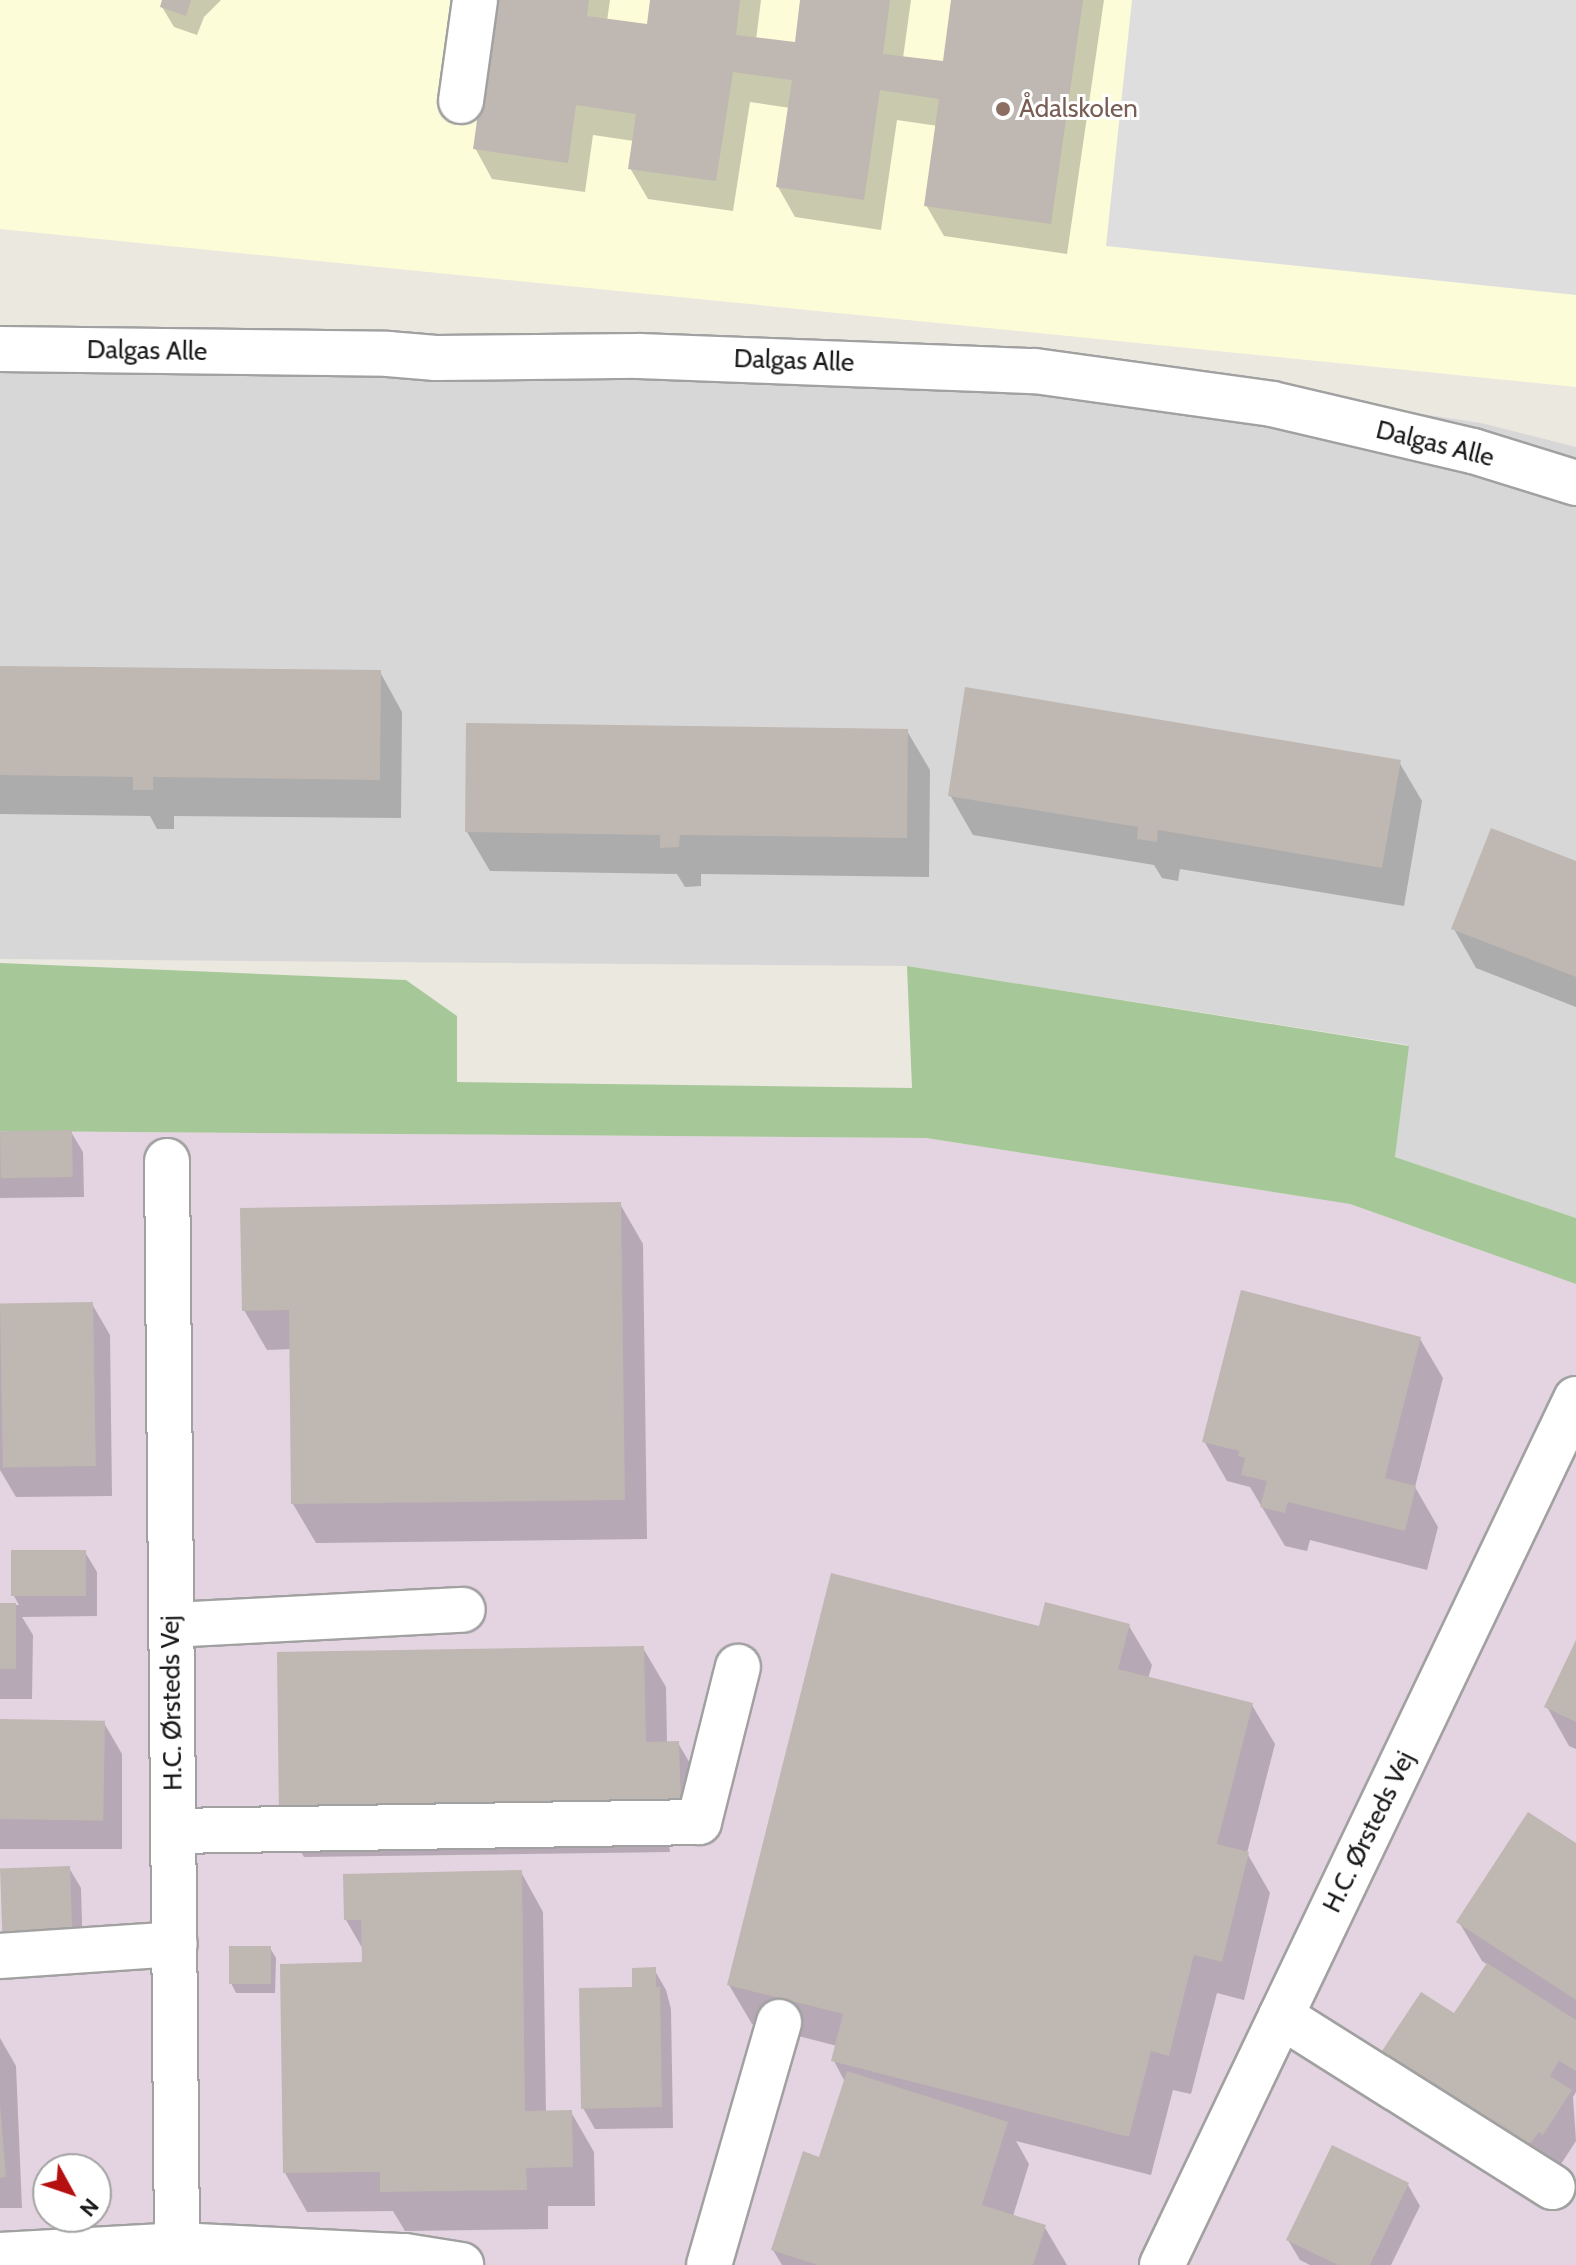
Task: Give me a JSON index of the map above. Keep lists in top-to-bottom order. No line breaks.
{"streets":{"street":["Dalgas Alle","H.C. Ørsteds Vej"]},"places":["Ådalskolen"],"north":"bottom right"}
